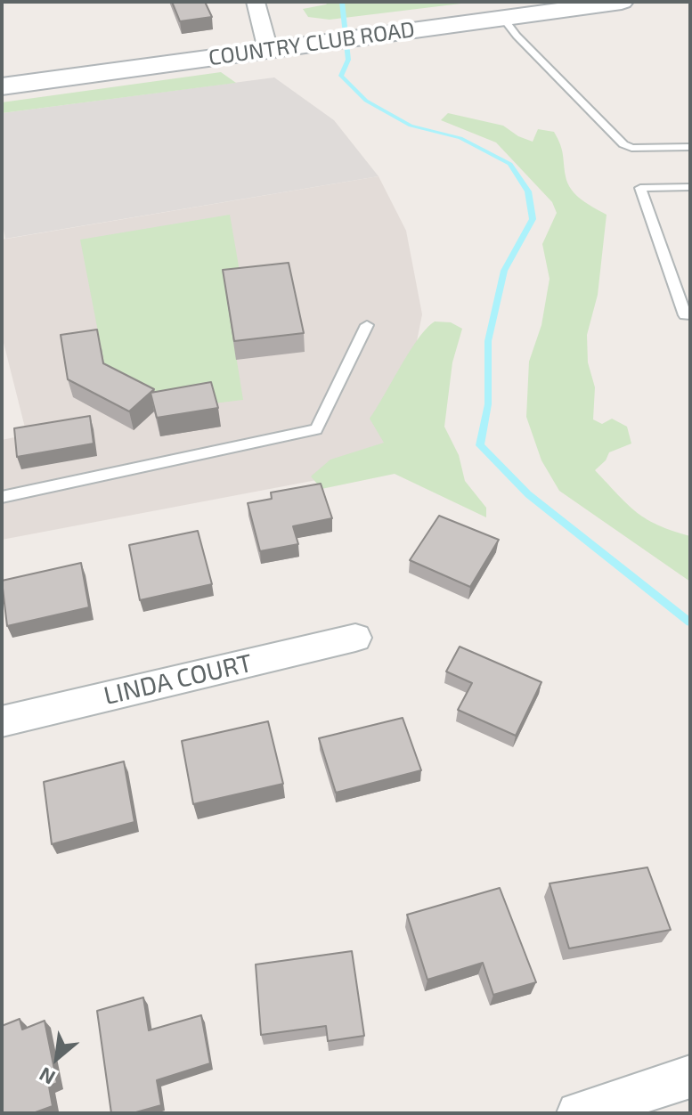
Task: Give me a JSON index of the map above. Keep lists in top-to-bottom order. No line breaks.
{"streets":{"main road":["COUNTRY CLUB ROAD"],"street":["LINDA COURT"]},"north":"bottom left"}
